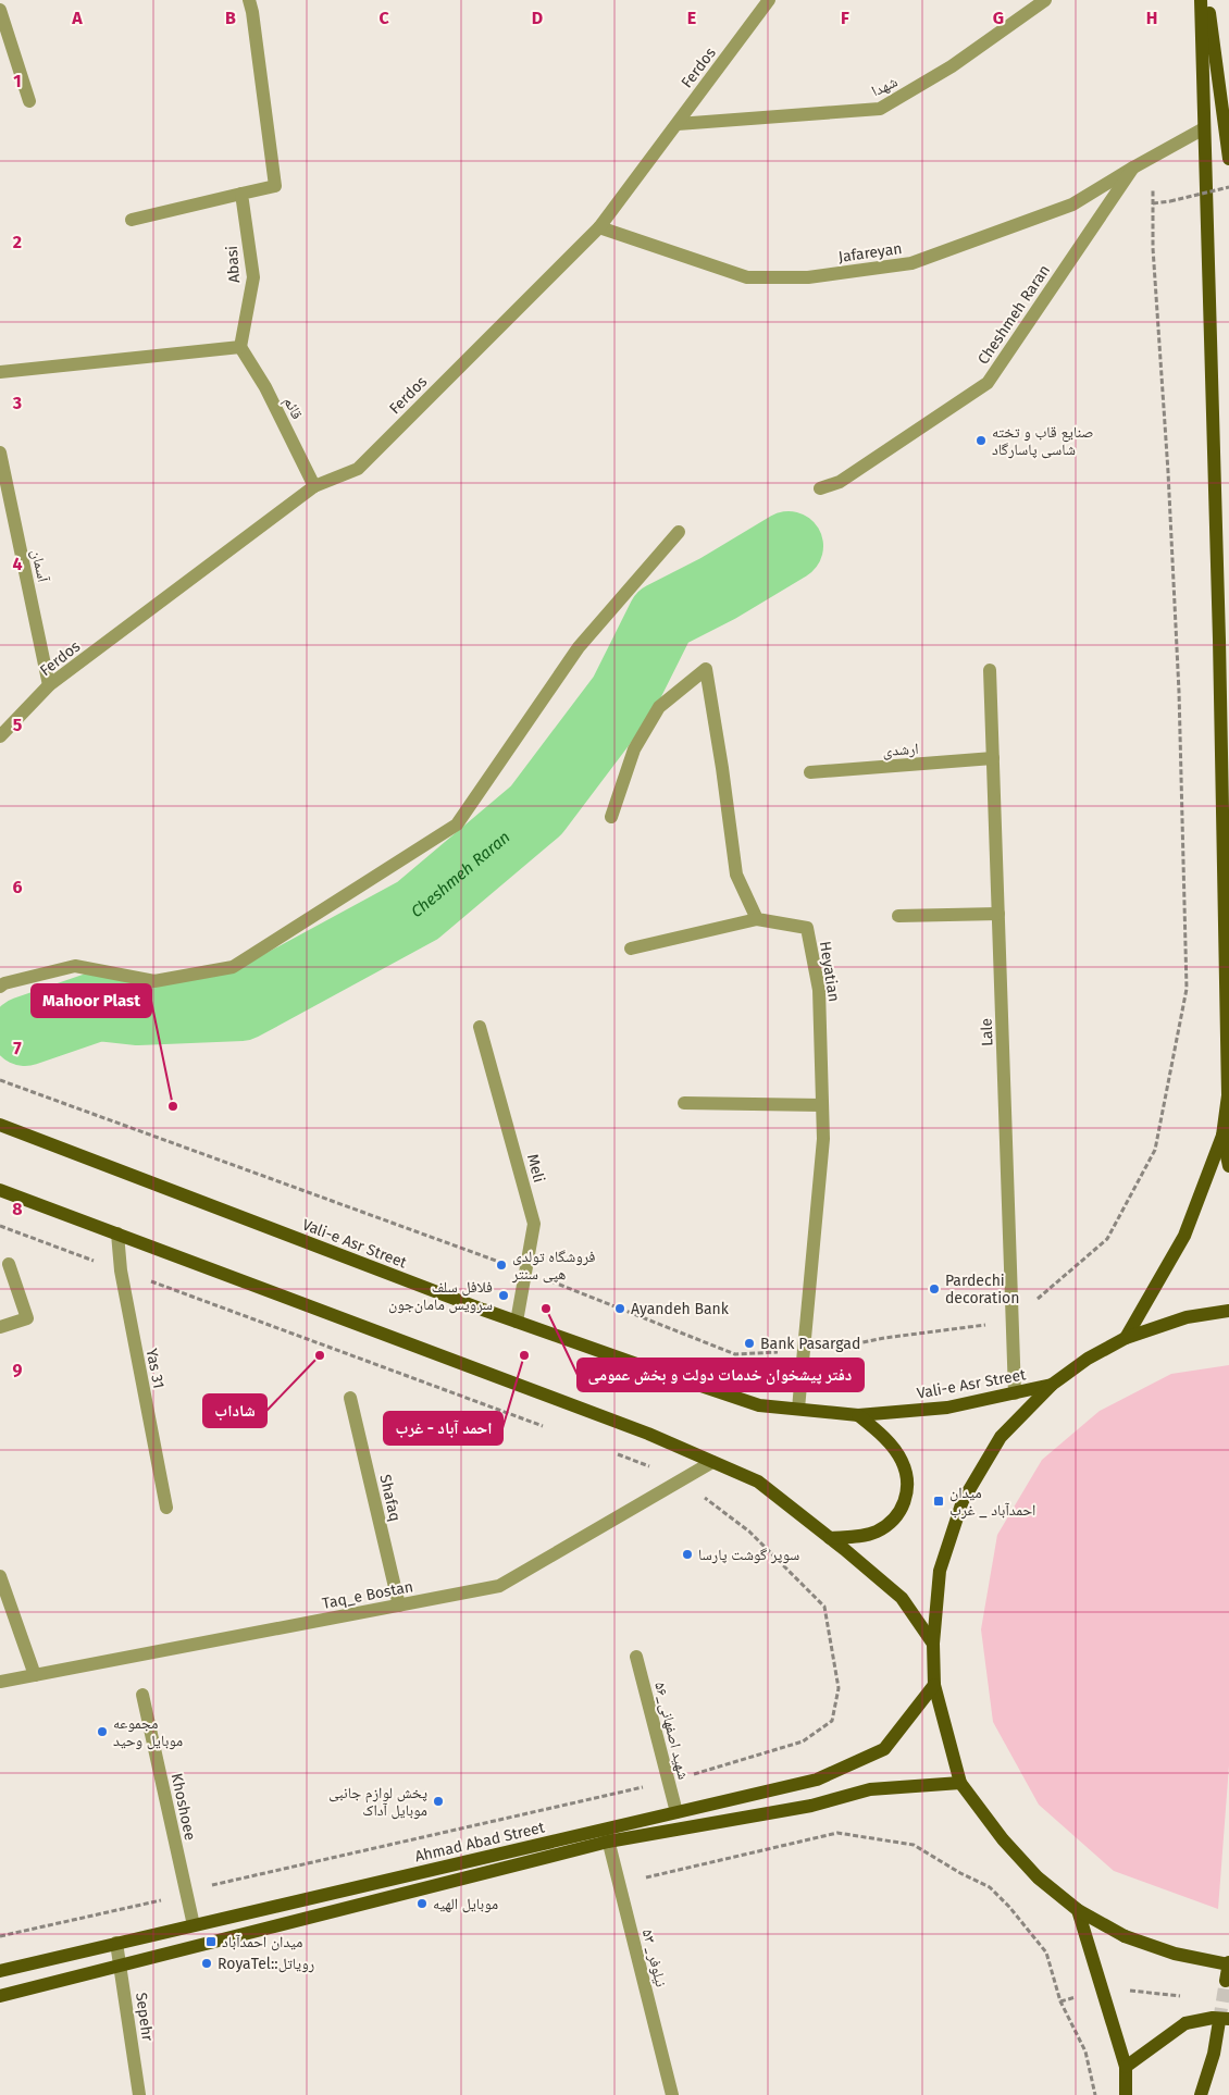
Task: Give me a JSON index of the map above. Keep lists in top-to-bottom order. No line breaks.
{"streets":{"main road":["Vali-e Asr Street","Ahmad Abad Street"],"street":["Ferdos","شهدا","Jafareyan","Abasi","Cheshmeh Raran","قائم","آسمان","ارشدی","Heyatian","Lale","Meli","Yas 31","Shafaq","Taq_e Bostan","۵۶_شهید اصفهانی","Khoshoee","۵۳ _نیلوفر","Sepehr"]},"crossings":[["Ferdos","شهدا"],["Ferdos","Jafareyan"],["Ferdos","قائم"],["Ferdos","آسمان"],["Jafareyan","Cheshmeh Raran"],["Abasi","قائم"],["ارشدی","Lale"],["Heyatian","Vali-e Asr Street"],["Lale","Vali-e Asr Street"],["Meli","Vali-e Asr Street"],["Shafaq","Taq_e Bostan"],["۵۶_شهید اصفهانی","Ahmad Abad Street"],["Khoshoee","Ahmad Abad Street"],["Ahmad Abad Street","۵۳ _نیلوفر"],["Ahmad Abad Street","Sepehr"]],"water":["Cheshmeh Raran"],"places":{"other":["صنایع قاب و تخته شاسی پاسارگاد","Mahoor Plast","فروشگاه تولدی هپی سنتر","Pardechi decoration","فلافل سلف سرویس مامان‌جون","دفتر پیشخوان خدمات دولت و بخش عمومی","Ayandeh Bank","Bank Pasargad","شاداب","احمد آباد - غرب","سوپر گوشت پارسا","مجموعه موبایل وحید","پخش لوازم جانبی موبایل آداک","موبایل الهیه","RoyaTel::رویاتل"],"transit":["میدان احمدآباد _ غرب","میدان احمدآباد"]},"grid":{"columns":["A","B","C","D","E","F","G","H"],"rows":["1","2","3","4","5","6","7","8","9"]}}
